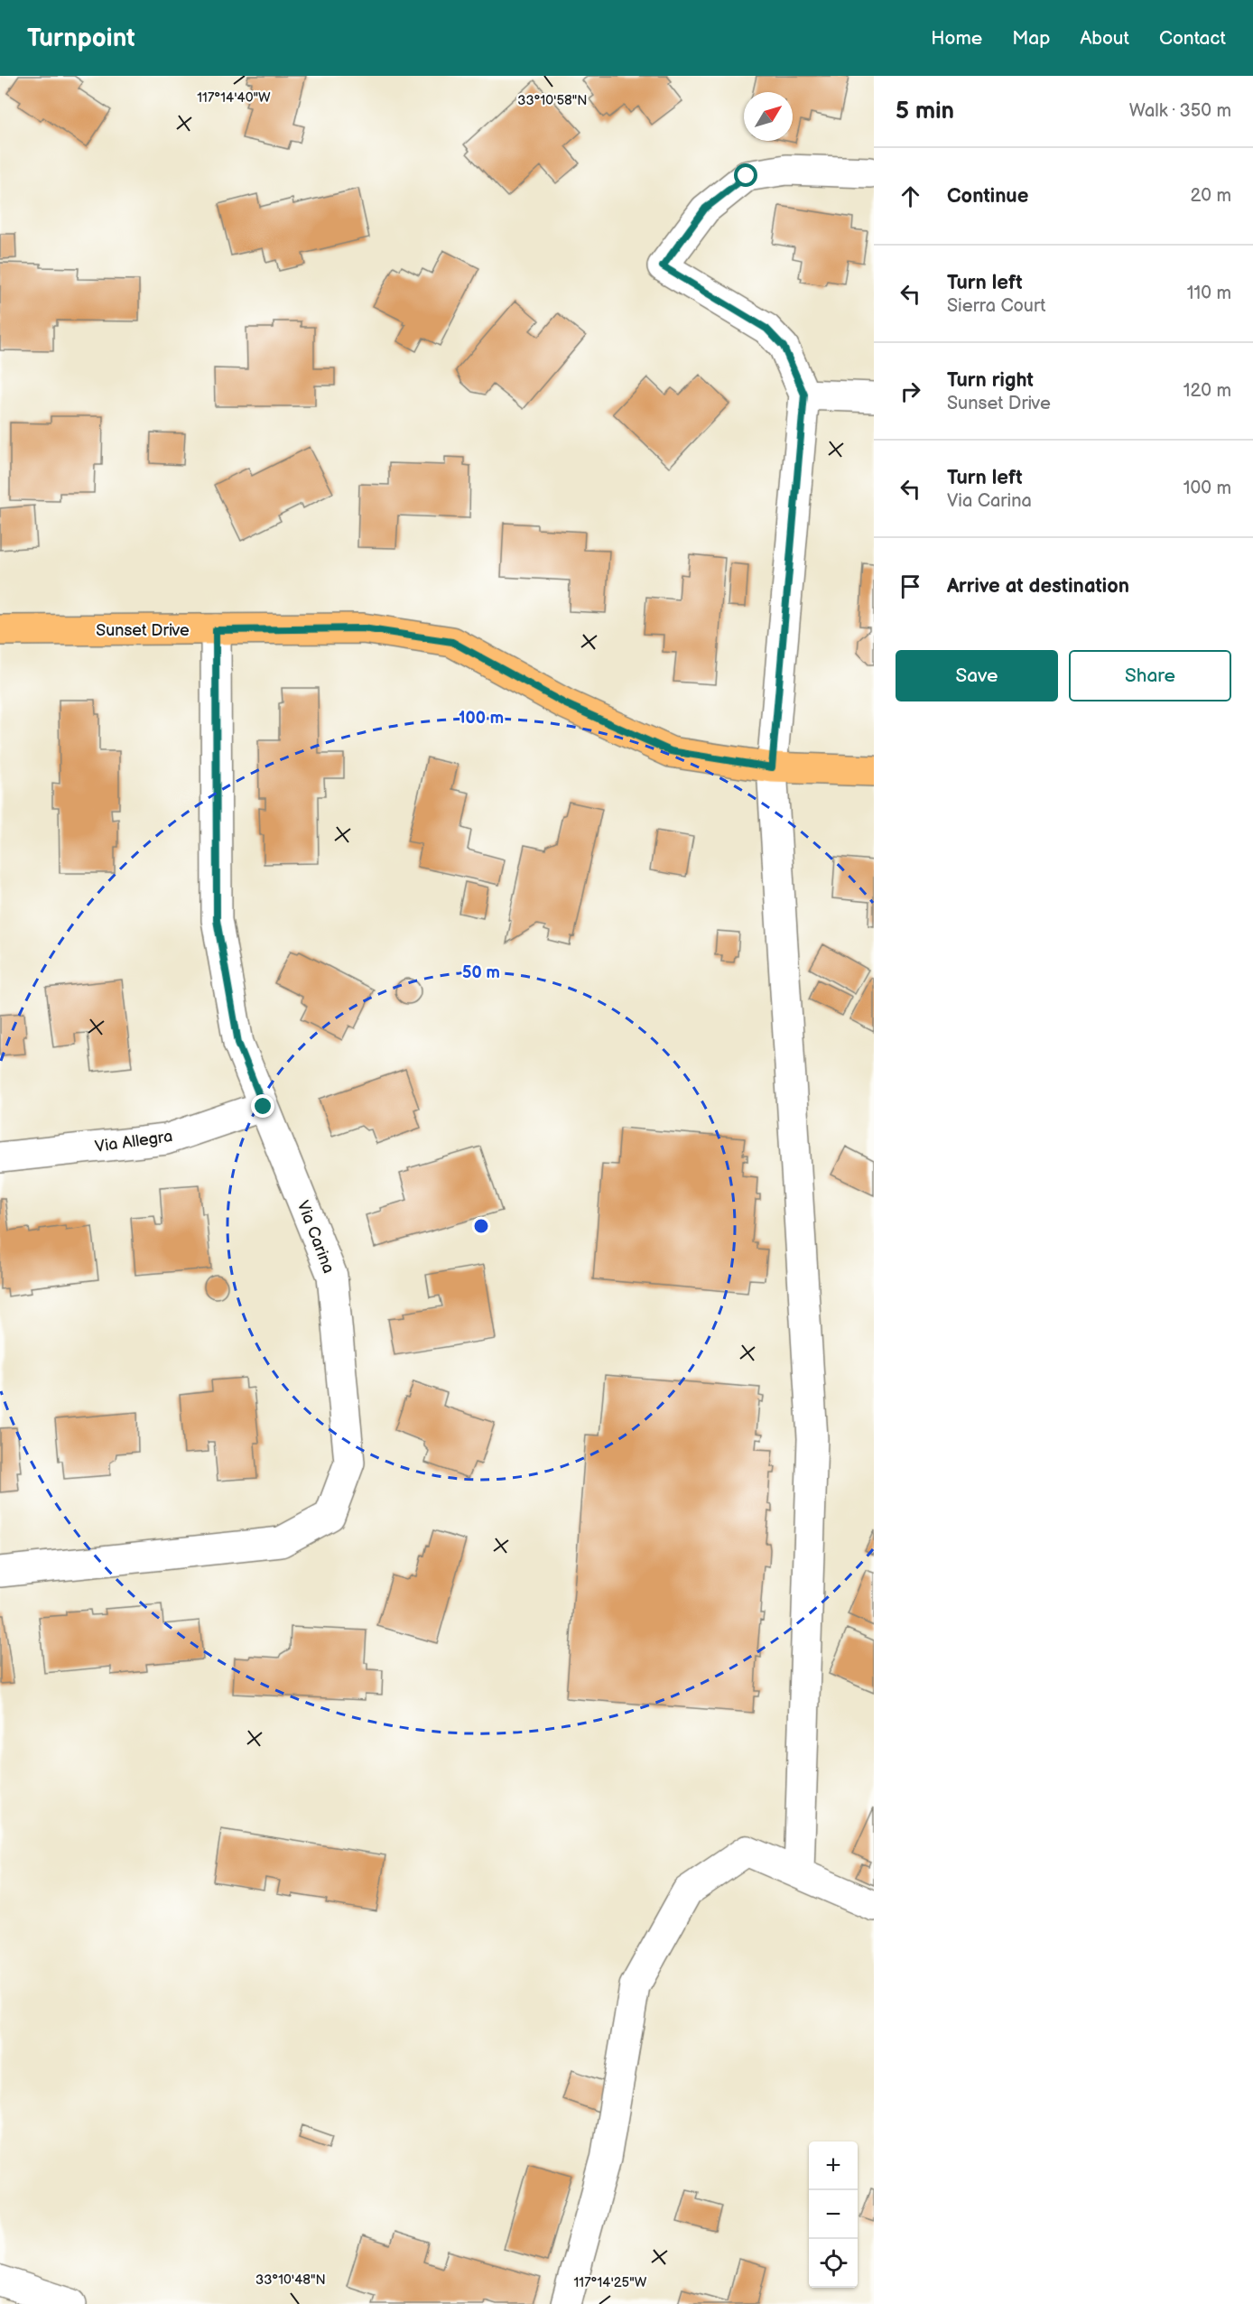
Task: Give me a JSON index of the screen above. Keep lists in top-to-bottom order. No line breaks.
{"streets":{"main road":["Sunset Drive"],"street":["Via Allegra","Via Carina"]},"crossings":[["Sunset Drive","Via Carina"],["Via Allegra","Via Carina"]],"north":"top right","page":{"header":"Turnpoint","nav":["Home","Map","About","Contact"],"heading":["5 min","Walk · 350 m"],"list":[["Continue","20 m"],["Turn left","Sierra Court","110 m"],["Turn right","Sunset Drive","120 m"],["Turn left","Via Carina","100 m"],"Arrive at destination"],"buttons":["Save","Share"],"map_buttons":["+","−"]},"coordinates":["117°14'40\"W","33°10'58\"N","33°10'48\"N","117°14'25\"W"],"rings":["100 m","50 m"]}
